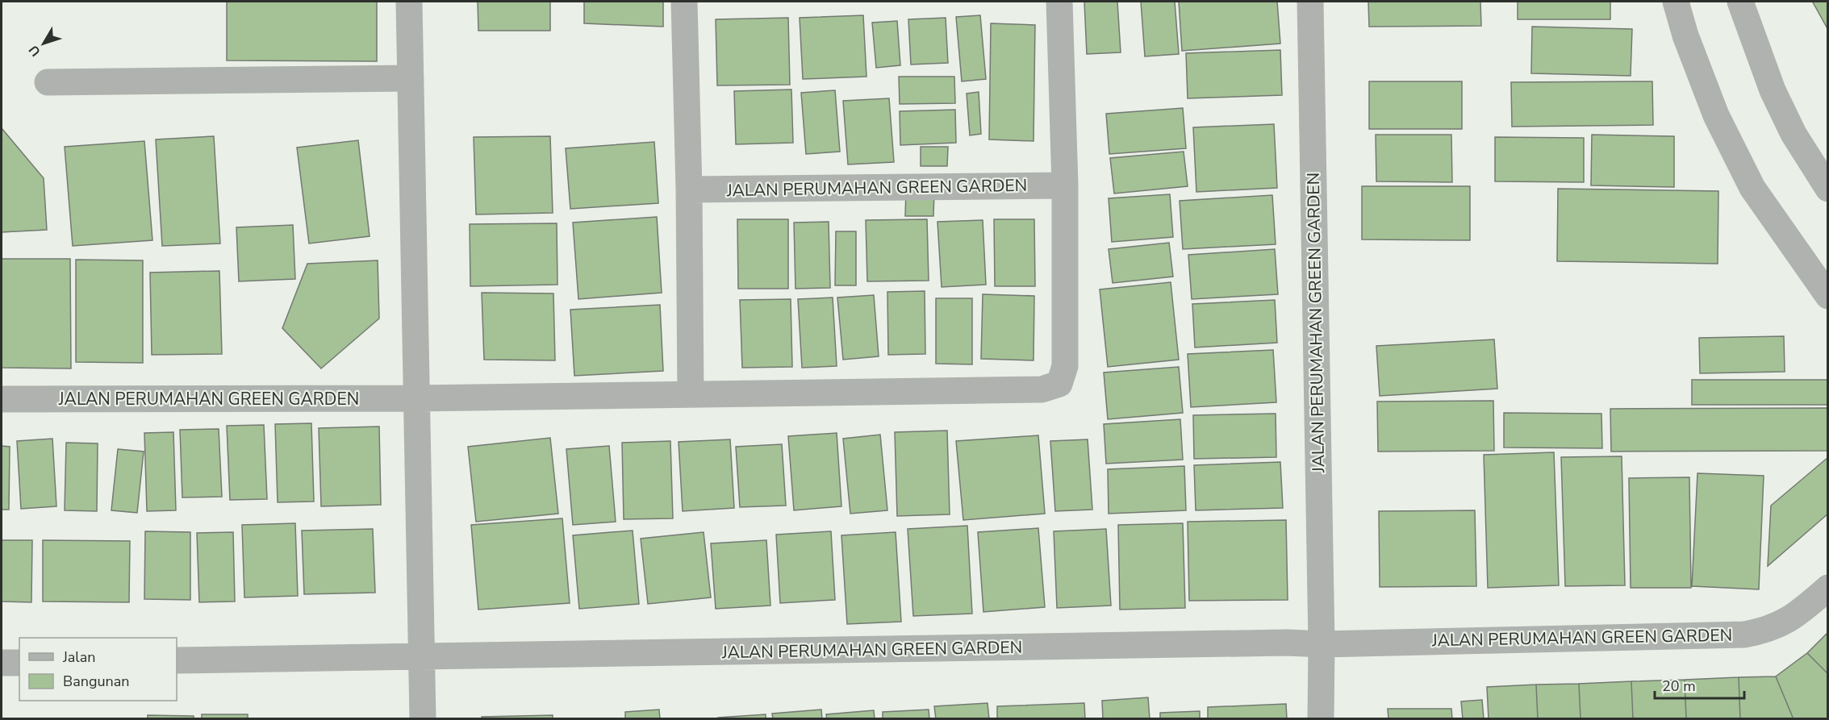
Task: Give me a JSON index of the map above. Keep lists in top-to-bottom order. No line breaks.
{"streets":{"street":["JALAN PERUMAHAN GREEN GARDEN"]},"legend":["Jalan","Bangunan"],"scale_bar":"20 m","north":"bottom left"}
